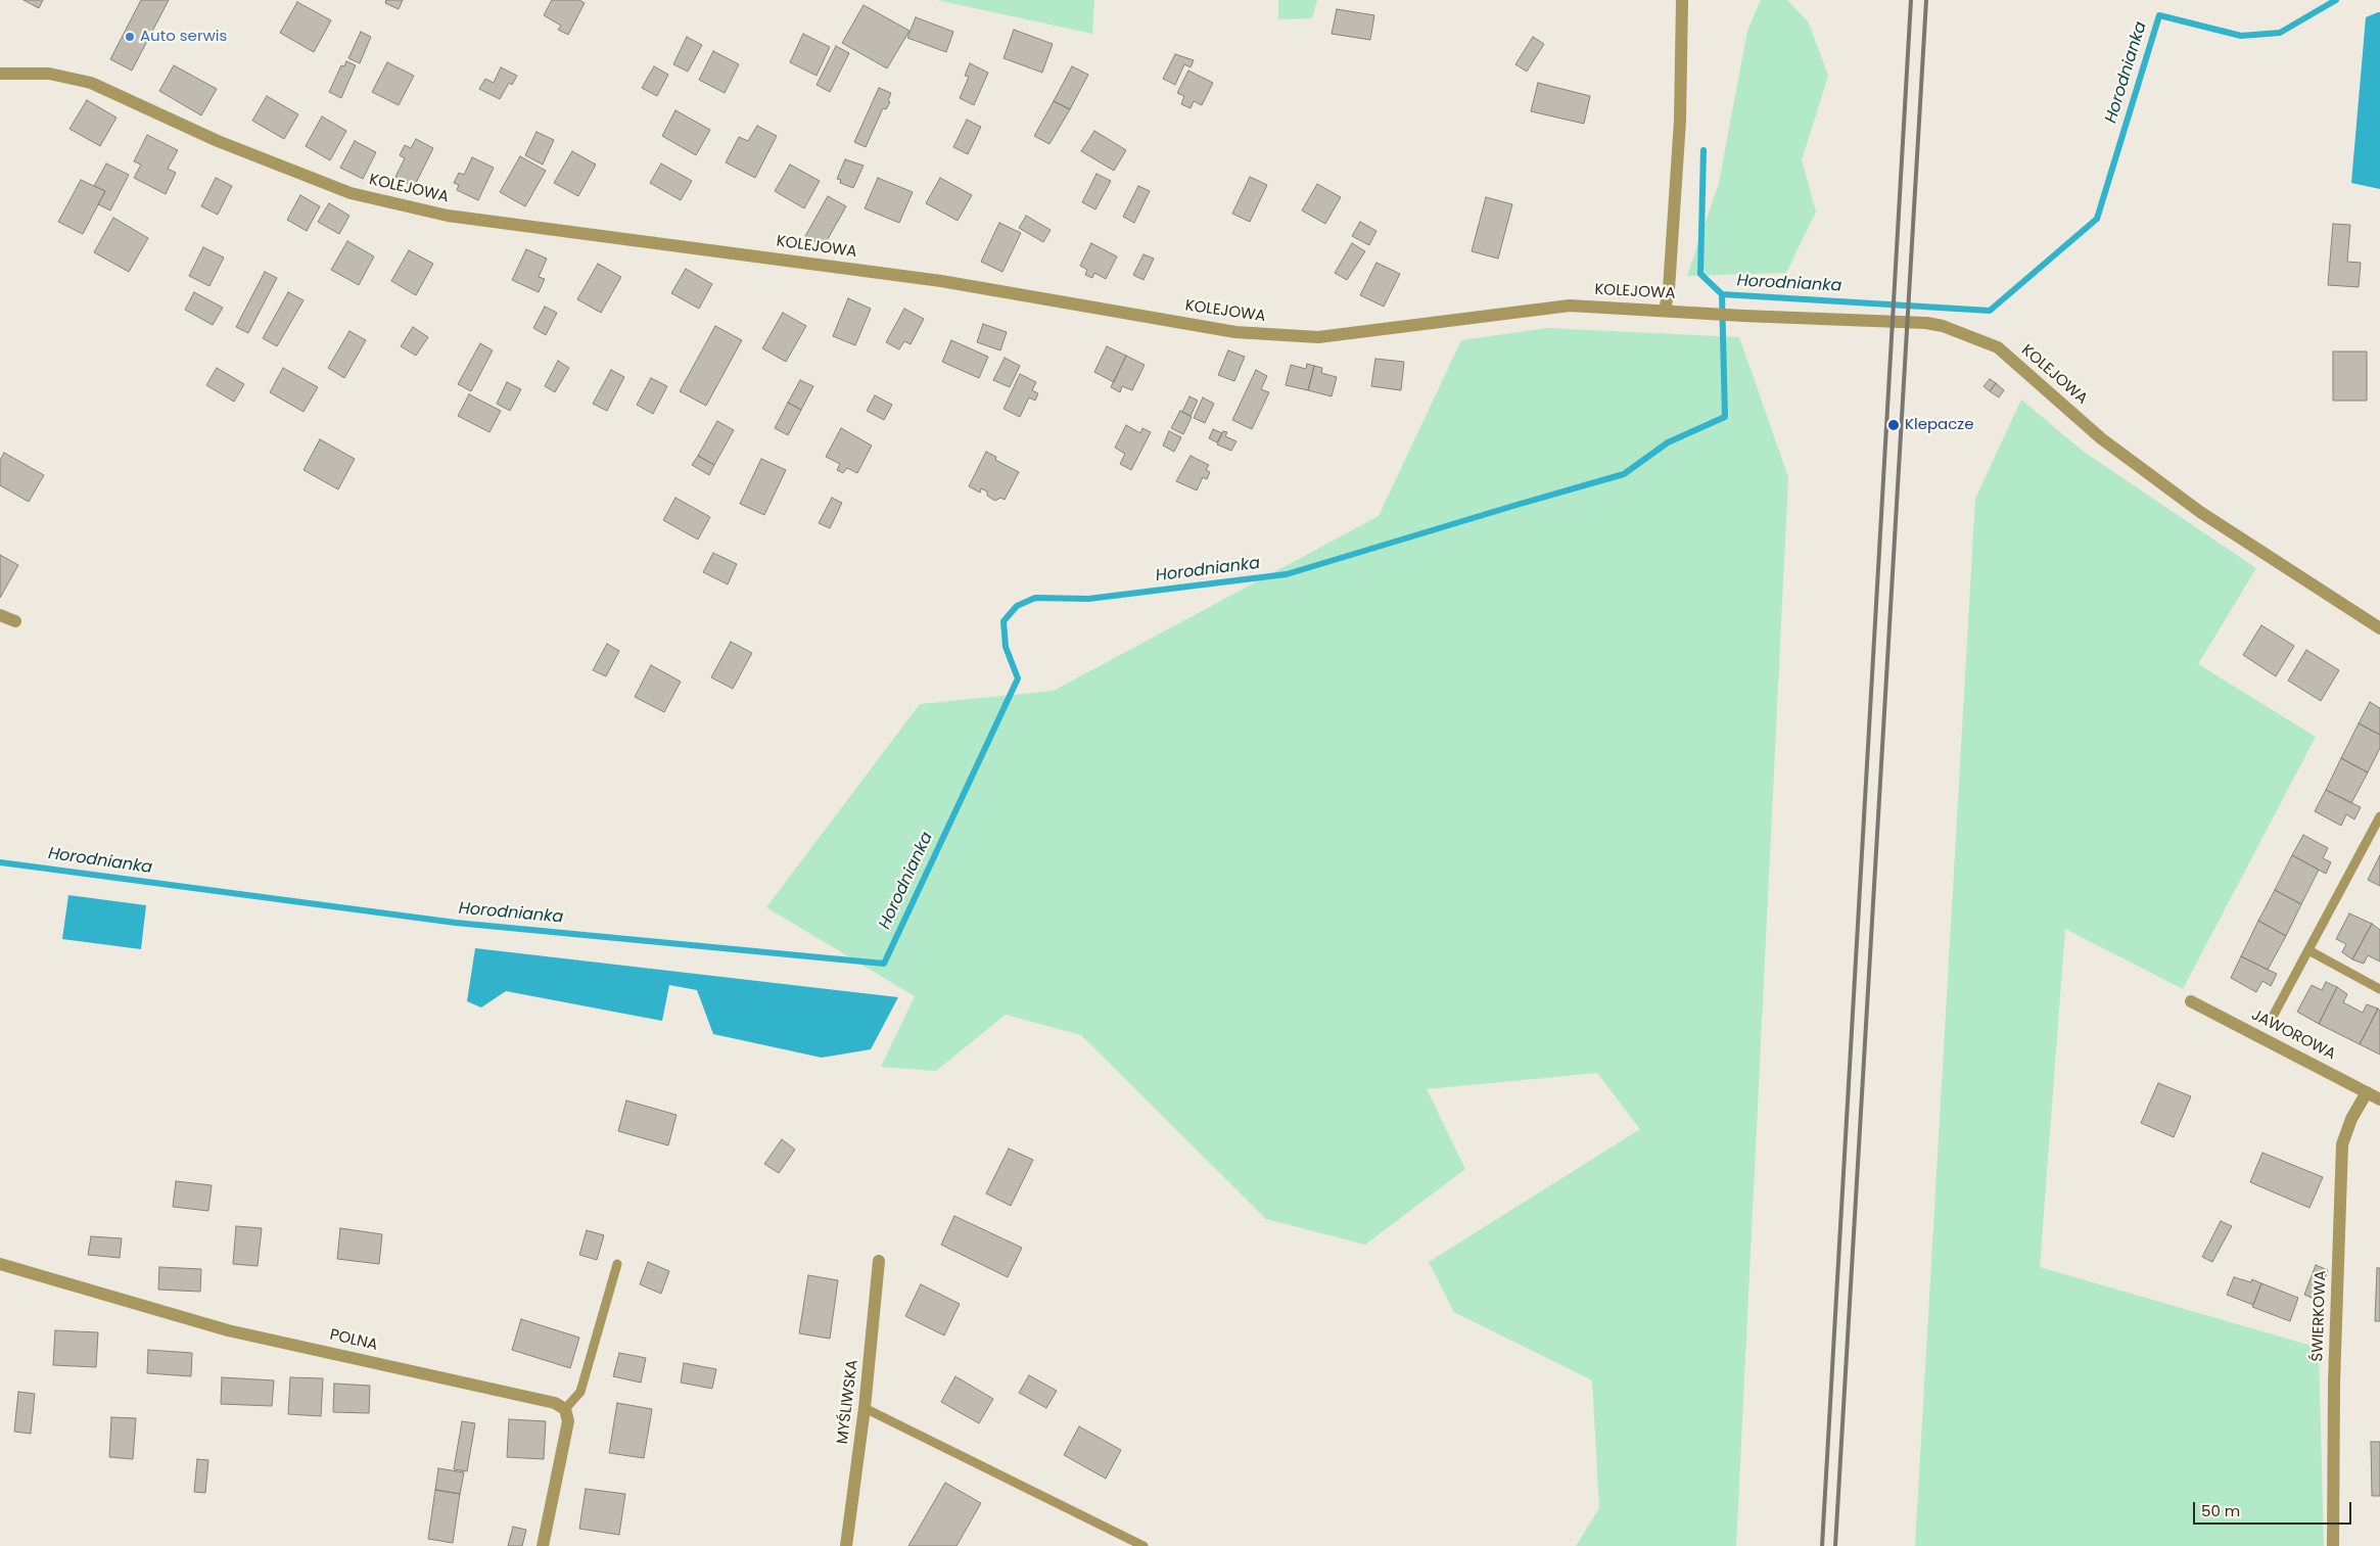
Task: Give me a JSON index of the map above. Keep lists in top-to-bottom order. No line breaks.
{"streets":{"street":["KOLEJOWA","JAWOROWA","ŚWIERKOWA","POLNA","MYŚLIWSKA"]},"crossings":[["JAWOROWA","ŚWIERKOWA"]],"water":["Horodnianka"],"places":["Auto serwis","Klepacze"],"scale_bar":"50 m"}
